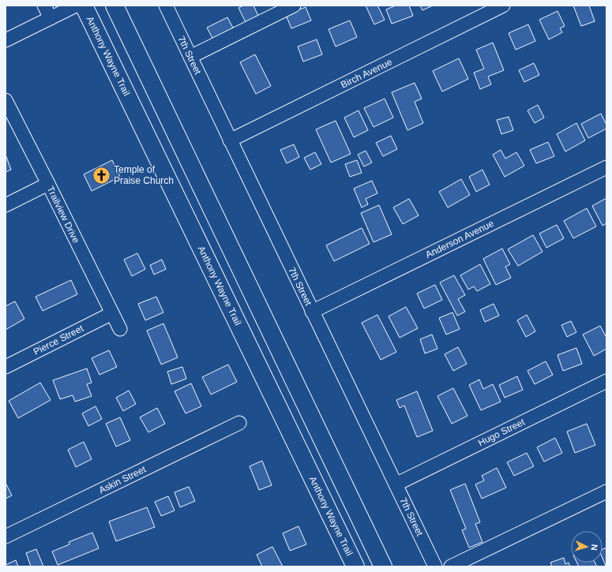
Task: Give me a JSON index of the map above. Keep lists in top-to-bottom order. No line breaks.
{"streets":{"highway":["Anthony Wayne Trail"],"street":["7th Street","Birch Avenue","Trailview Drive","Anderson Avenue","Pierce Street","Hugo Street","Askin Street"]},"crossings":[["7th Street","Birch Avenue"],["7th Street","Anderson Avenue"],["7th Street","Hugo Street"],["Trailview Drive","Pierce Street"]],"places":{"church":["Temple of Praise Church"]},"north":"right"}
